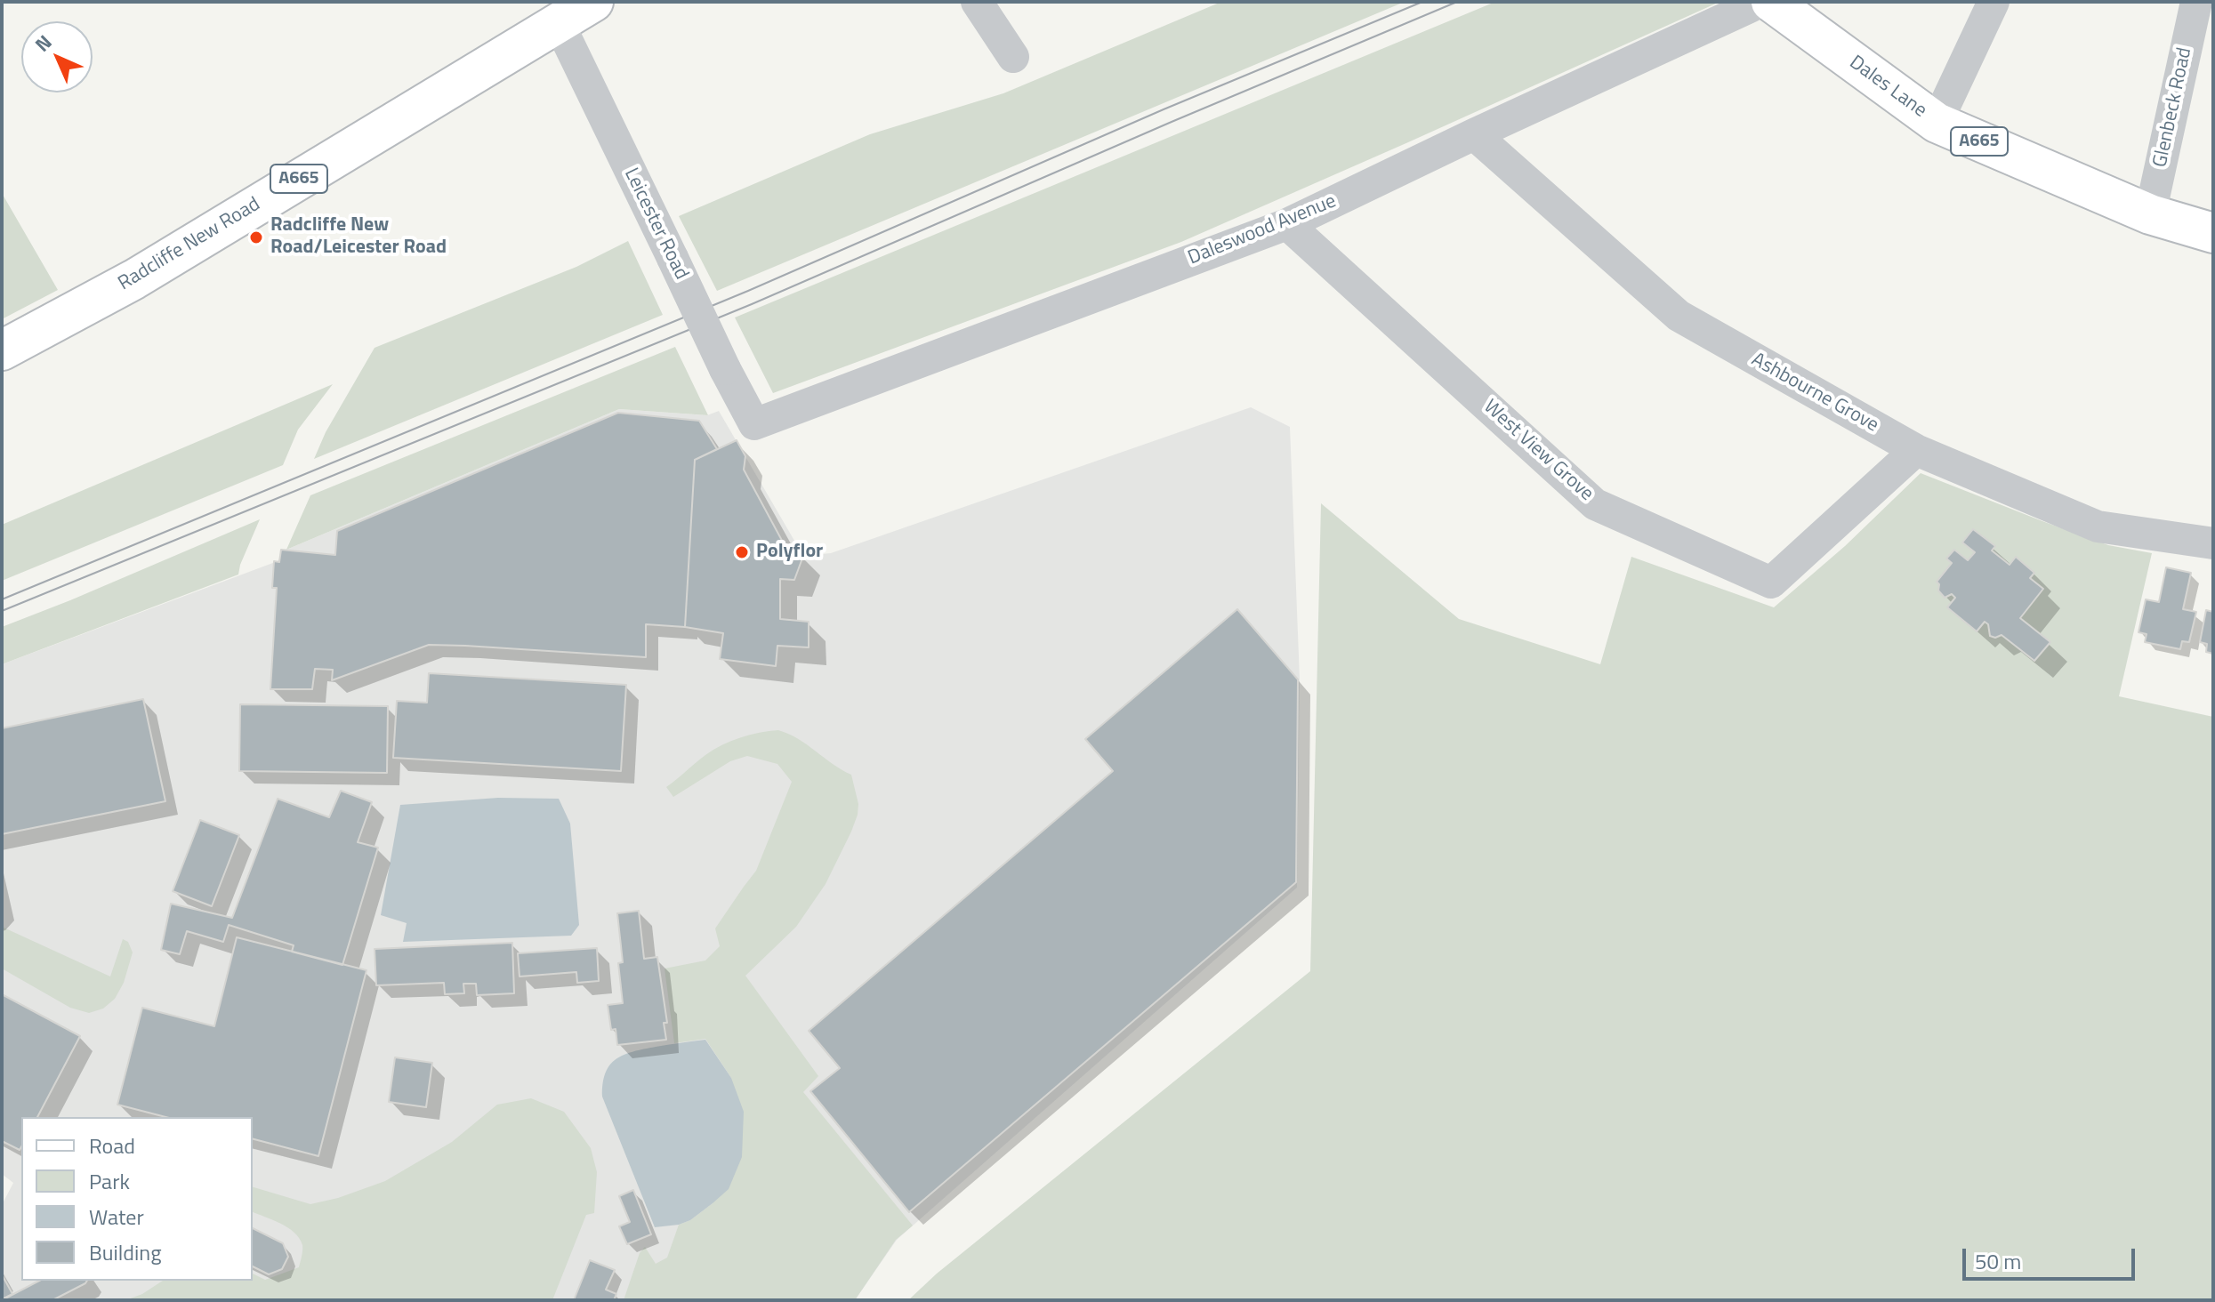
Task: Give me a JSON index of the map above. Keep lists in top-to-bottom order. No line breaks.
{"streets":{"main road":["Dales Lane","A665","Radcliffe New Road"],"street":["Glenbeck Road","Leicester Road","Daleswood Avenue","Ashbourne Grove","West View Grove"]},"crossings":[["Dales Lane","Glenbeck Road"],["Leicester Road","Daleswood Avenue"],["Leicester Road","Radcliffe New Road"],["Daleswood Avenue","Ashbourne Grove"],["Daleswood Avenue","West View Grove"],["Ashbourne Grove","West View Grove"]],"places":["Radcliffe New Road/Leicester Road","Polyflor"],"legend":["Road","Park","Water","Building"],"scale_bar":"50 m","north":"top left"}
